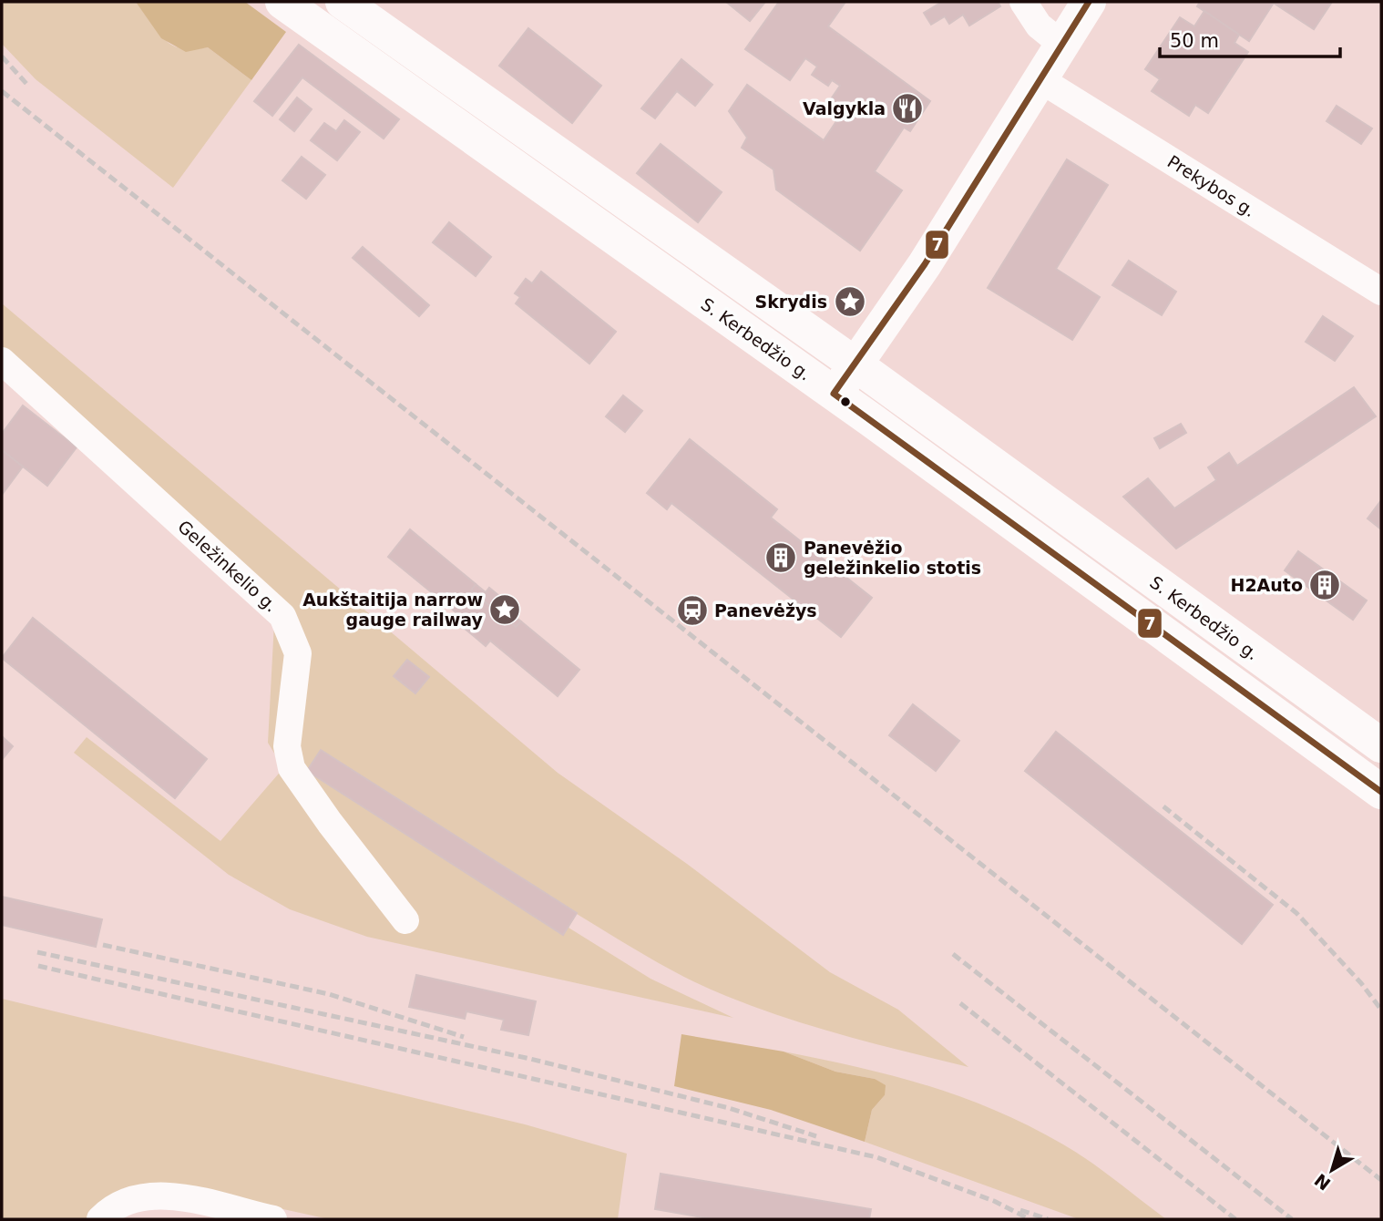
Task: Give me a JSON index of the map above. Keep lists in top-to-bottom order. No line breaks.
{"streets":{"main road":["S. Kerbedžio g."],"street":["Prekybos g.","Geležinkelio g."]},"places":{"restaurant":["Valgykla"],"place":["Skrydis","Aukštaitija narrow gauge railway"],"building":["Panevėžio geležinkelio stotis","H2Auto"],"station":["Panevėžys"]},"lines":["transit line 7"],"scale_bar":"50 m","north":"bottom left"}
